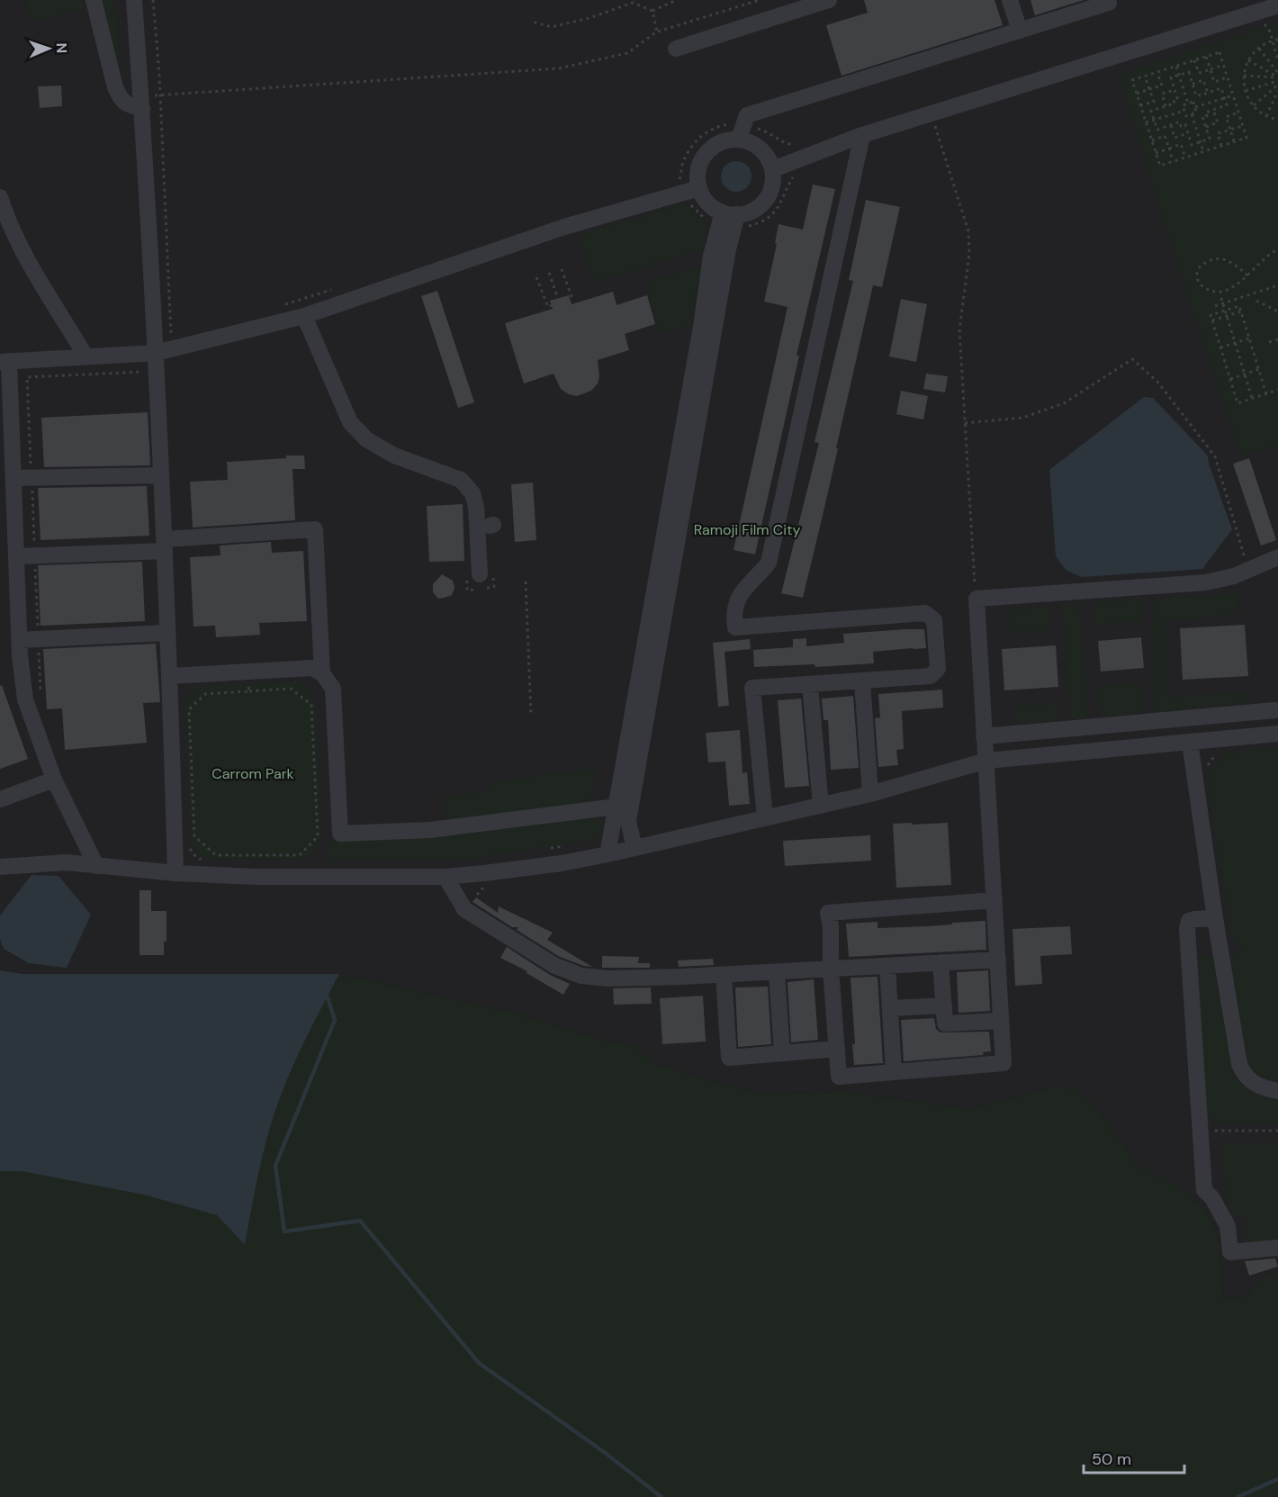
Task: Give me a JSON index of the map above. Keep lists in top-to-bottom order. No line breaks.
{"parks":["Ramoji Film City","Carrom Park"],"scale_bar":"50 m","north":"right"}
